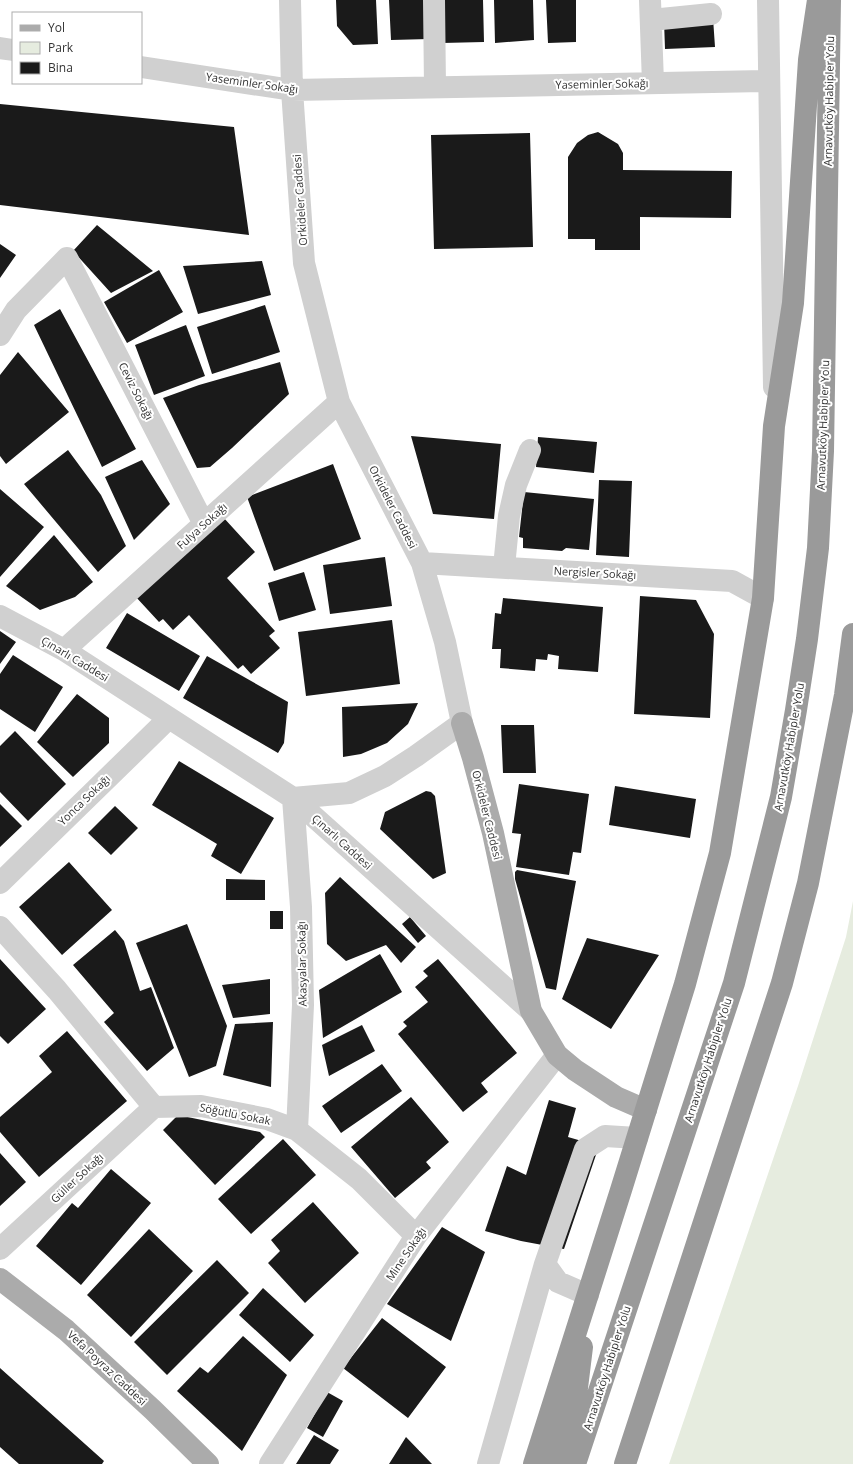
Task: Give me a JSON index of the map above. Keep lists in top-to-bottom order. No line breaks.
{"streets":{"highway":["Arnavutköy Habipler Yolu"],"main road":["Orkideler Caddesi","Çınarlı Caddesi","Vefa Poyraz Caddesi"],"street":["Yaseminler Sokağı","Ceviz Sokağı","Fulya Sokağı","Nergisler Sokağı","Yonca Sokağı","Akasyalar Sokağı","Söğütlü Sokak","Güller Sokağı","Mine Sokağı"]},"crossings":[["Yaseminler Sokağı","Orkideler Caddesi"],["Orkideler Caddesi","Fulya Sokağı"],["Orkideler Caddesi","Nergisler Sokağı"],["Orkideler Caddesi","Çınarlı Caddesi"],["Ceviz Sokağı","Fulya Sokağı"],["Fulya Sokağı","Çınarlı Caddesi"],["Çınarlı Caddesi","Yonca Sokağı"],["Çınarlı Caddesi","Akasyalar Sokağı"],["Çınarlı Caddesi","Mine Sokağı"],["Akasyalar Sokağı","Söğütlü Sokak"],["Söğütlü Sokak","Güller Sokağı"],["Söğütlü Sokak","Mine Sokağı"]],"legend":["Yol","Park","Bina"]}
